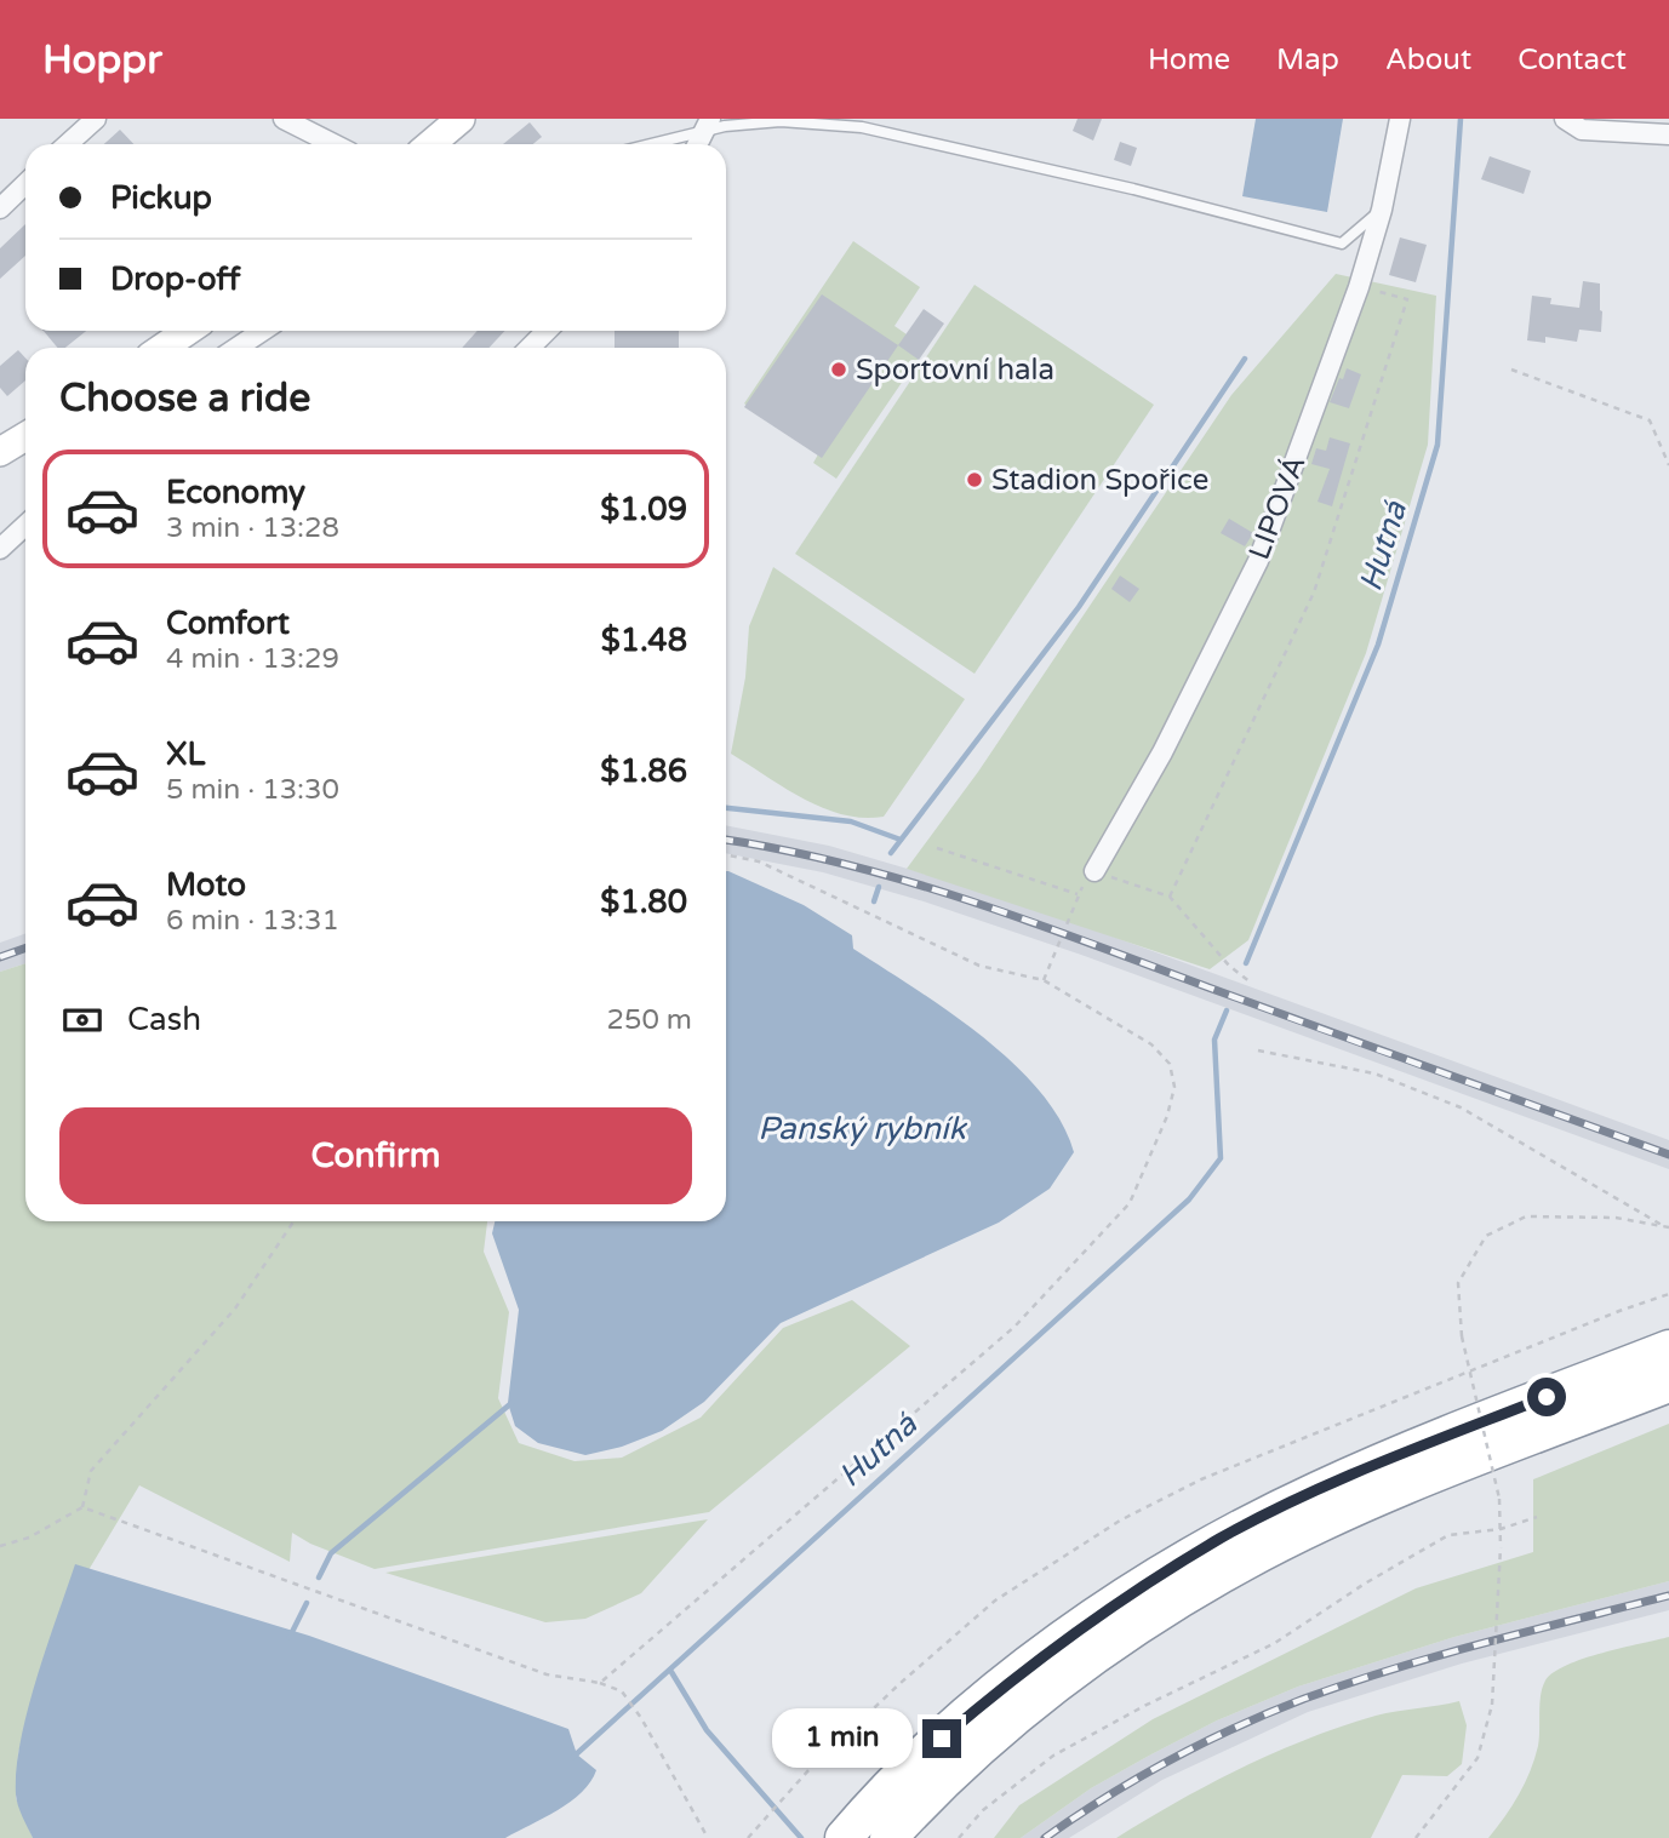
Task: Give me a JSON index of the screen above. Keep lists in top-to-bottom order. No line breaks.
{"streets":{"street":["LIPOVÁ"]},"water":["Hutná","Panský rybník"],"places":["Sportovní hala","Stadion Spořice"],"page":{"header":"Hoppr","nav":["Home","Map","About","Contact"],"banner":["Pickup","Drop-off"],"heading":"Choose a ride","list":[{"name":"Economy","note":"3 min · 13:28","value":"$1.09"},{"name":"Comfort","note":"4 min · 13:29","value":"$1.48"},{"name":"XL","note":"5 min · 13:30","value":"$1.86"},{"name":"Moto","note":"6 min · 13:31","value":"$1.80"}],"pay":["Cash","250 m"],"buttons":"Confirm","bubble":"1 min"}}
